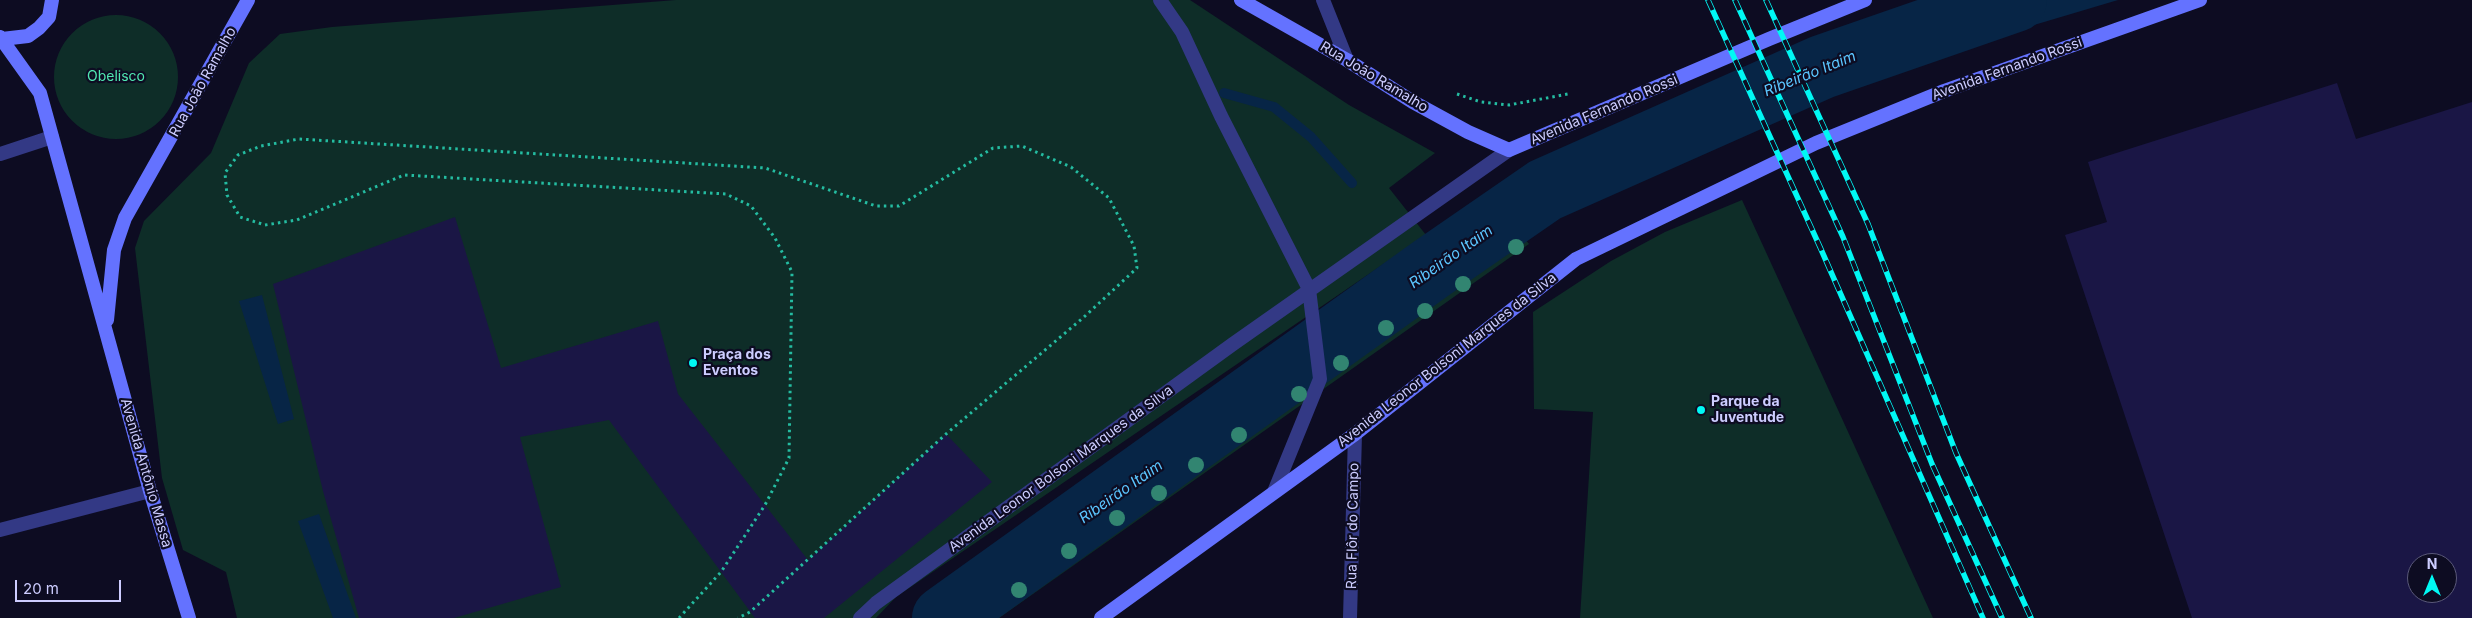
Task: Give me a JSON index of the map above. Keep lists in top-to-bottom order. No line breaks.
{"streets":{"main road":["Avenida Fernando Rossi","Rua João Ramalho","Avenida Leonor Bolsoni Marques da Silva","Avenida Antônio Massa"],"street":["Rua Flôr do Campo"]},"crossings":[["Avenida Fernando Rossi","Rua João Ramalho"],["Avenida Fernando Rossi","Avenida Leonor Bolsoni Marques da Silva"],["Rua João Ramalho","Avenida Leonor Bolsoni Marques da Silva"],["Rua João Ramalho","Avenida Antônio Massa"],["Avenida Leonor Bolsoni Marques da Silva","Rua Flôr do Campo"]],"water":["Ribeirão Itaim"],"parks":["Obelisco"],"places":["Praça dos Eventos","Parque da Juventude"],"scale_bar":"20 m","north":"top"}
